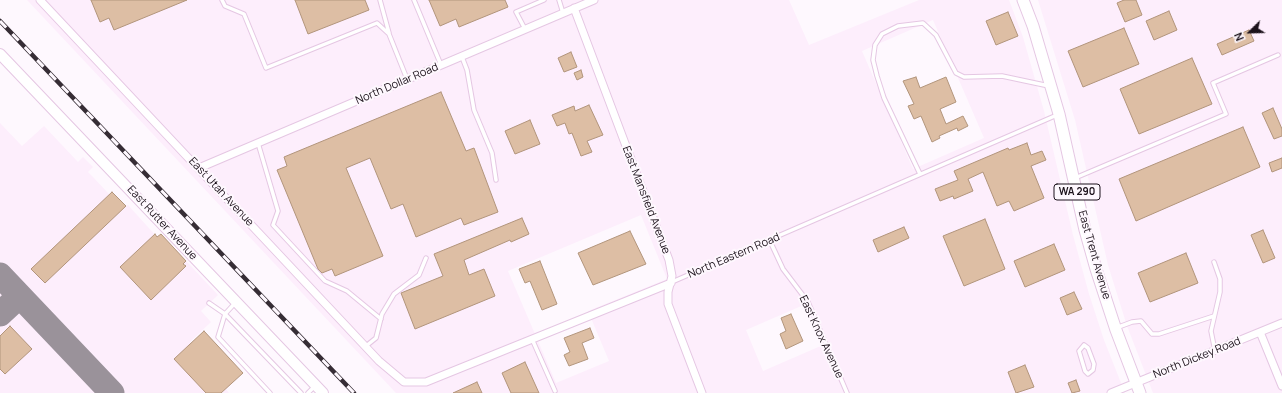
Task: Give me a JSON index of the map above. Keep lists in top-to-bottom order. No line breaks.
{"streets":{"main road":["WA 290","East Trent Avenue"],"street":["North Dollar Road","East Utah Avenue","East Mansfield Avenue","East Rutter Avenue","North Eastern Road","North Dickey Road"],"lane":["East Knox Avenue"]},"crossings":[["North Dollar Road","East Utah Avenue"],["North Dollar Road","East Mansfield Avenue"],["East Utah Avenue","North Eastern Road"],["East Mansfield Avenue","North Eastern Road"],["East Trent Avenue","North Eastern Road"],["East Trent Avenue","North Dickey Road"],["North Eastern Road","East Knox Avenue"]],"north":"bottom left"}
